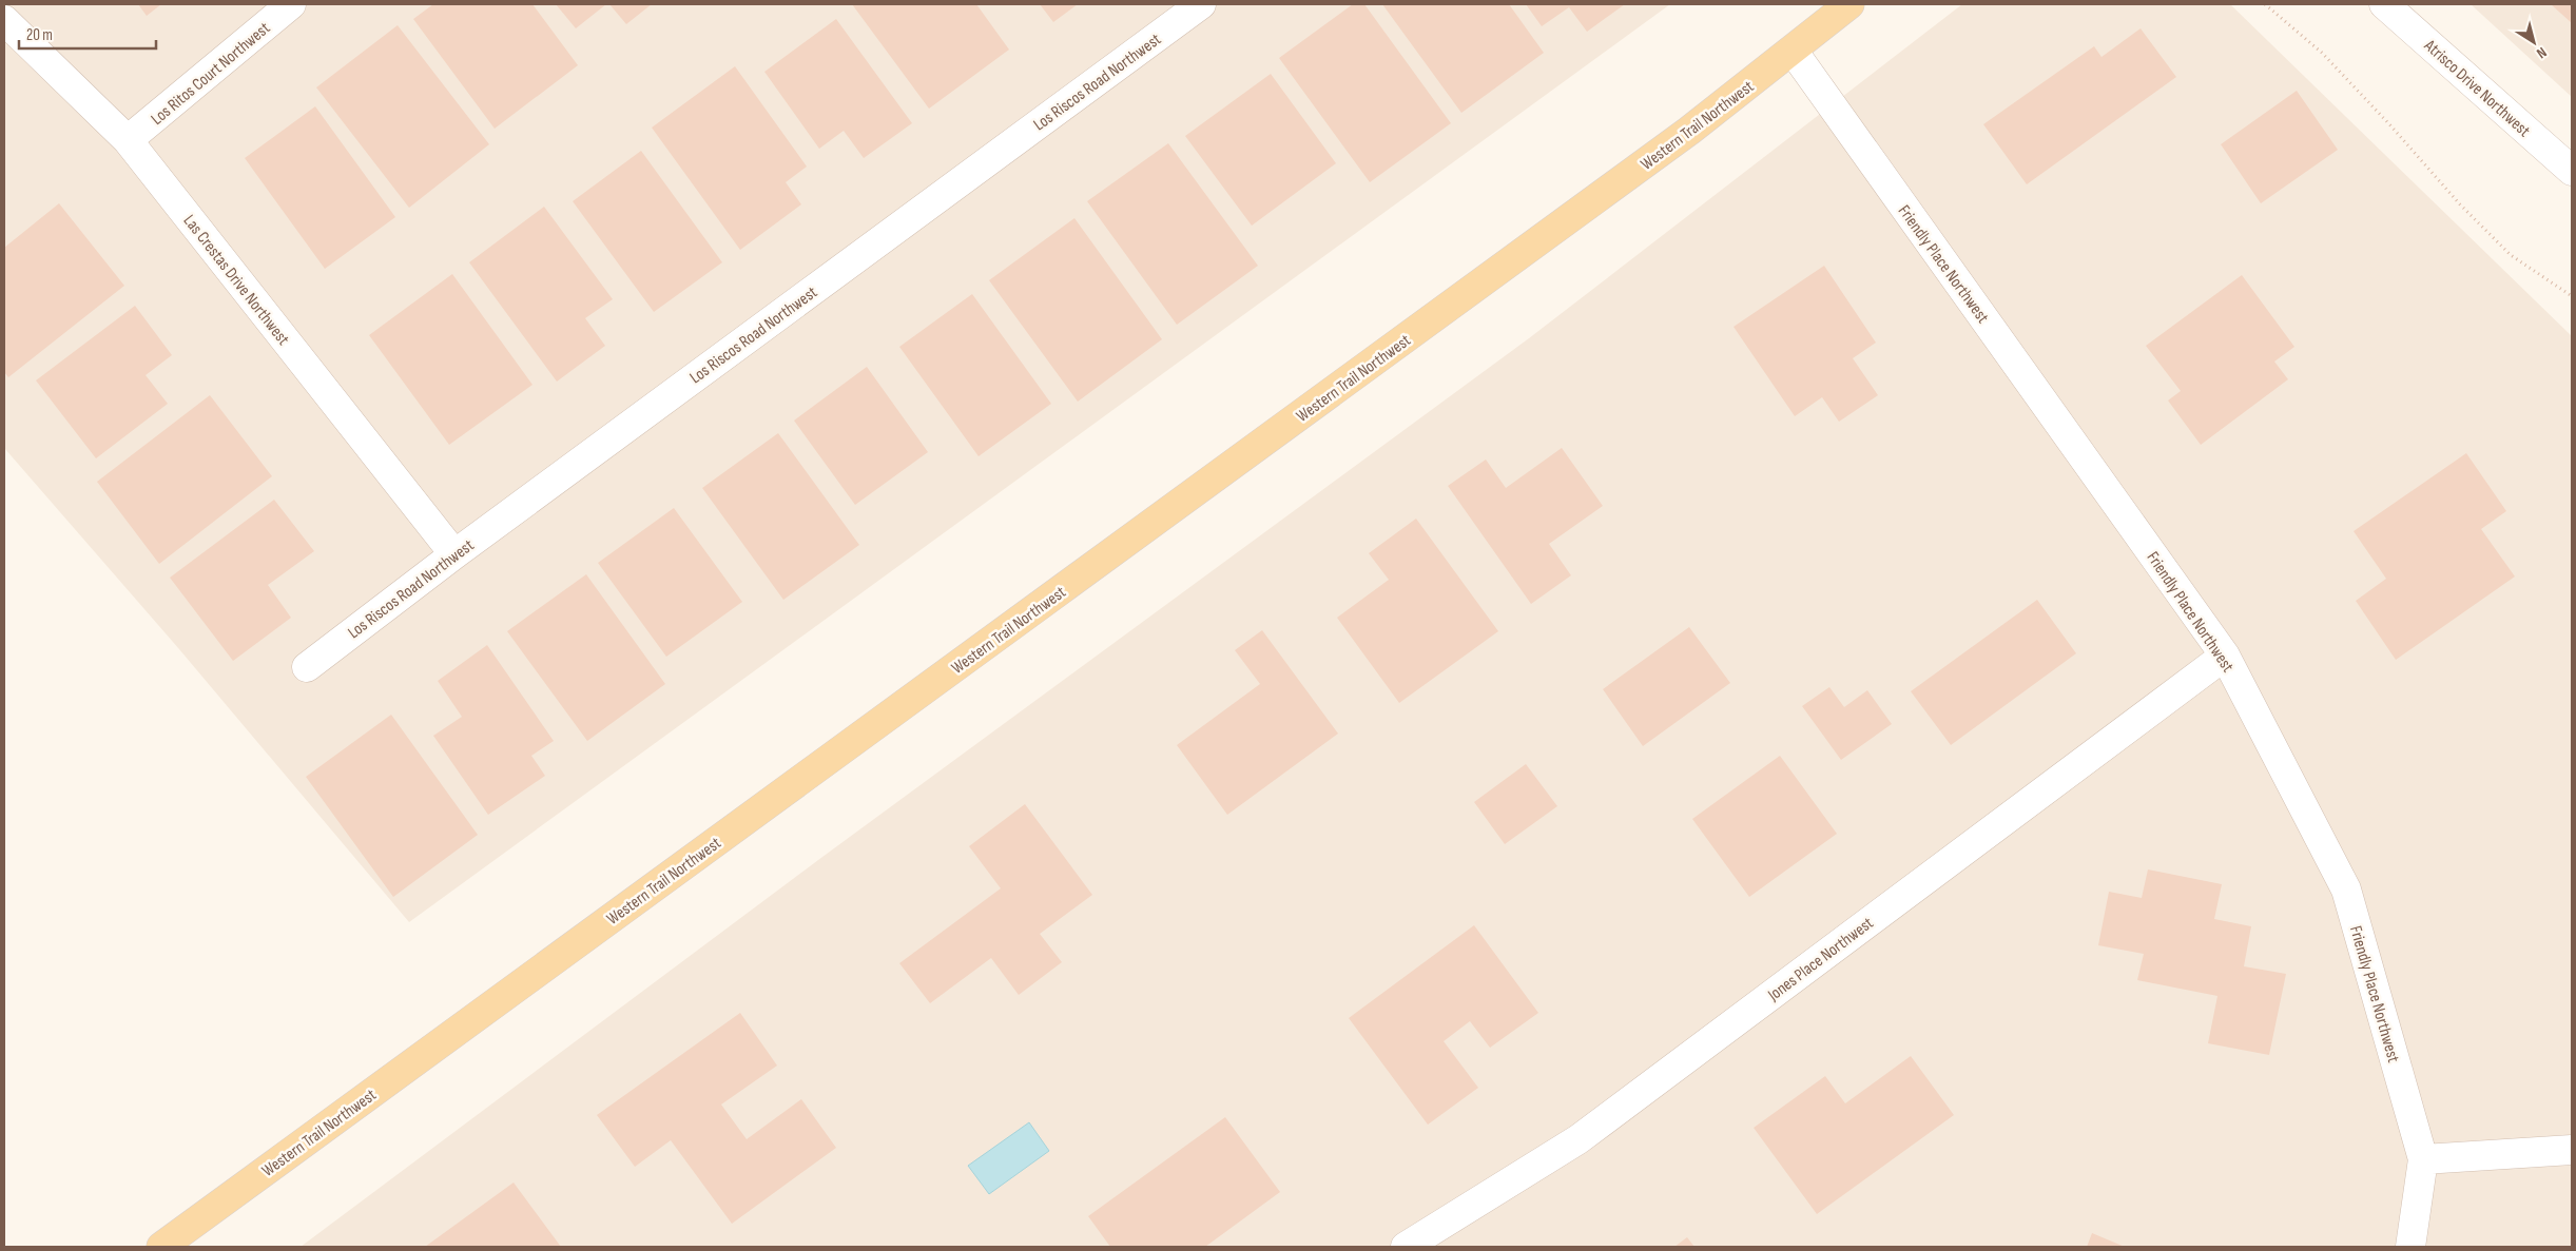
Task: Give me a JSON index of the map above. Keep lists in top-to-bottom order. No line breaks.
{"streets":{"main road":["Western Trail Northwest"],"street":["Los Ritos Court Northwest","Los Riscos Road Northwest","Atrisco Drive Northwest","Friendly Place Northwest","Las Crestas Drive Northwest","Jones Place Northwest"]},"crossings":[["Los Ritos Court Northwest","Las Crestas Drive Northwest"],["Los Riscos Road Northwest","Las Crestas Drive Northwest"],["Western Trail Northwest","Friendly Place Northwest"],["Friendly Place Northwest","Jones Place Northwest"]],"scale_bar":"20 m","north":"bottom right"}
